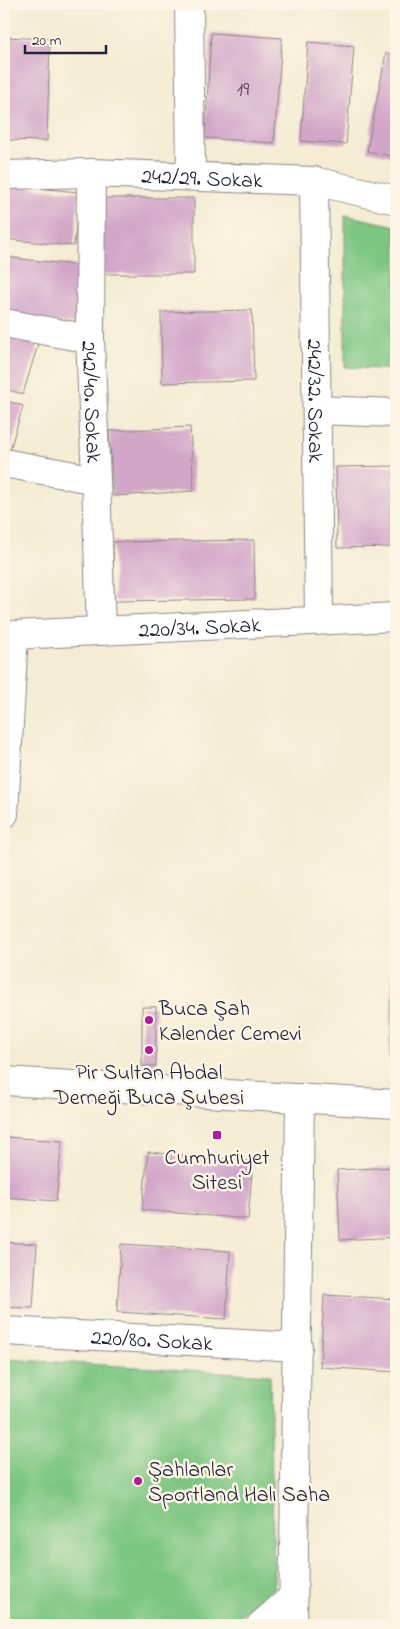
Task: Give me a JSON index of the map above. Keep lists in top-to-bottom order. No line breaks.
{"streets":{"street":["242/29. Sokak","242/32. Sokak","242/40. Sokak","220/34. Sokak","220/80. Sokak"]},"crossings":[["242/29. Sokak","242/32. Sokak"],["242/29. Sokak","242/40. Sokak"],["242/32. Sokak","220/34. Sokak"],["242/40. Sokak","220/34. Sokak"]],"places":{"other":["Buca Şah Kalender Cemevi","Pir Sultan Abdal Derneği Buca Şubesi","Şahlanlar Sportland Halı Saha"],"transit":["Cumhuriyet Sitesi"]},"house_numbers":["19"],"scale_bar":"20 m"}
